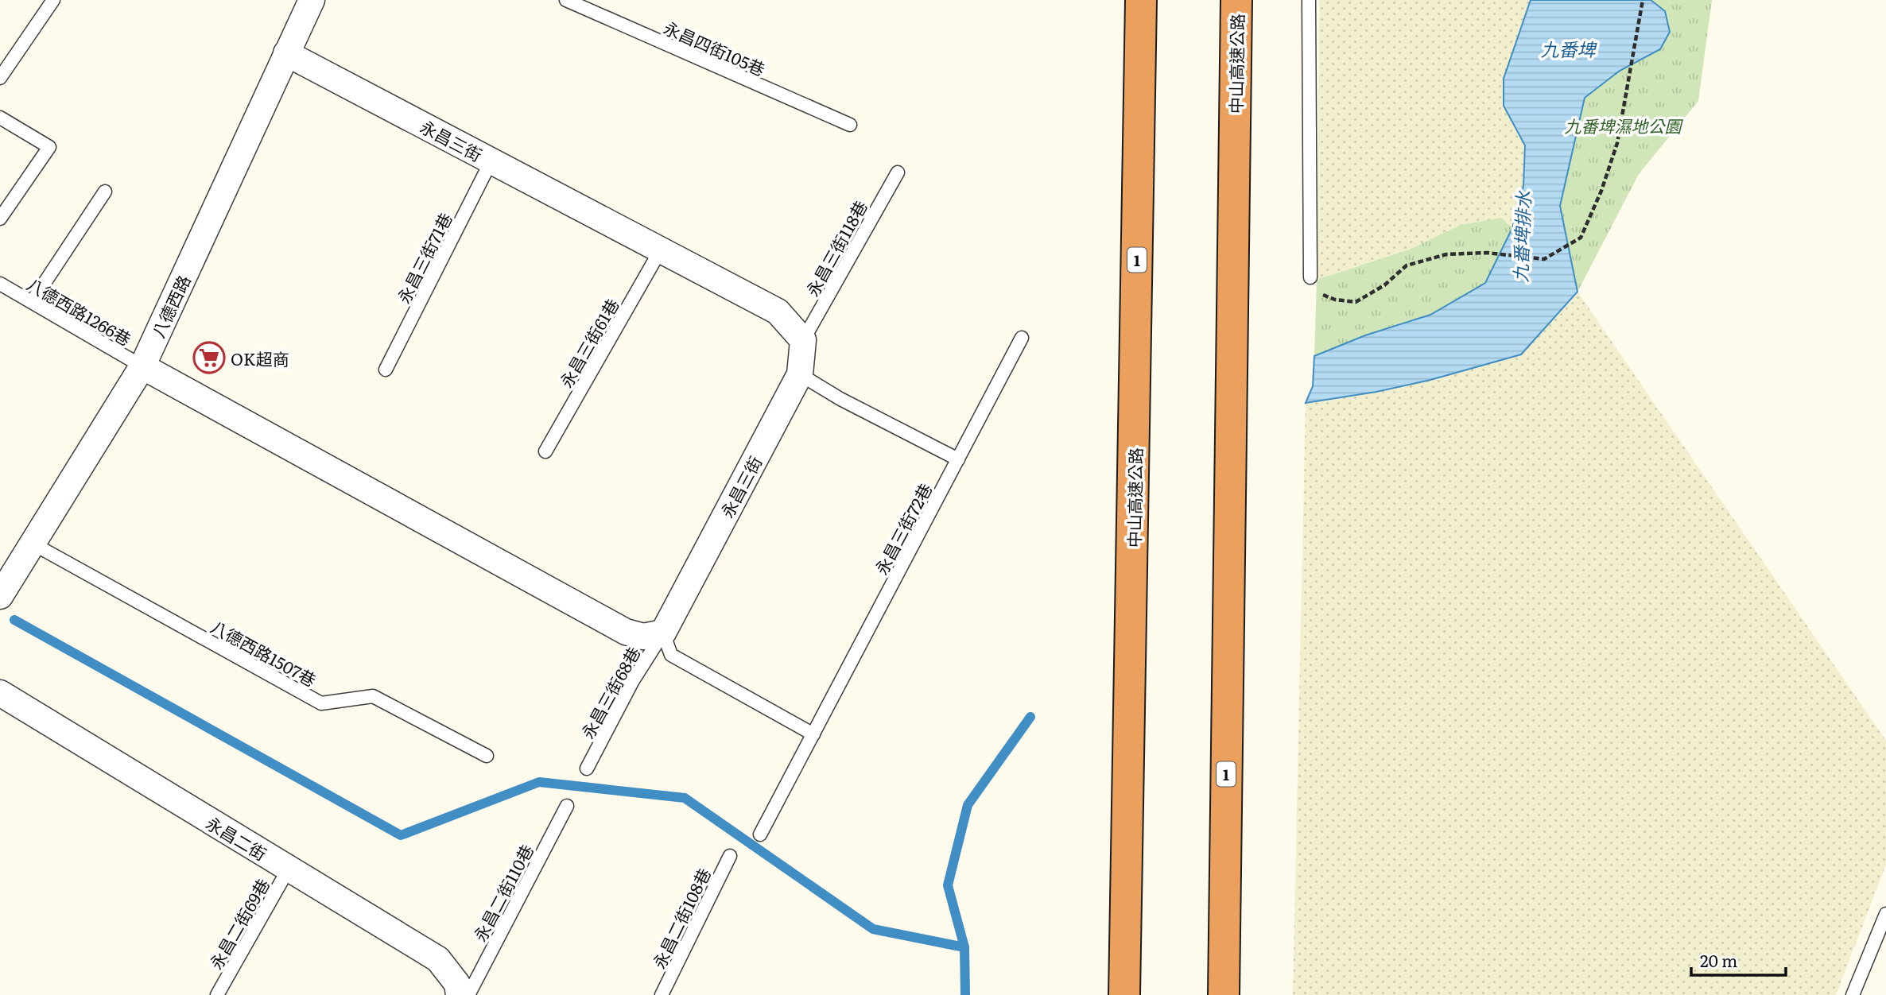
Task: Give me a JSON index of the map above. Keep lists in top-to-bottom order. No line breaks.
{"streets":{"highway":["中山高速公路","1"],"street":["永昌三街","八德西路","永昌二街"],"lane":["永昌四街105巷","永昌三街118巷","永昌三街71巷","八德西路1266巷","永昌三街61巷","永昌三街72巷","八德西路1507巷","永昌三街68巷","永昌二街110巷","永昌二街108巷","永昌二街69巷"]},"crossings":[["永昌三街","永昌三街118巷"],["永昌三街","永昌三街71巷"],["永昌三街","八德西路"],["永昌三街","永昌三街61巷"],["永昌三街","永昌三街68巷"],["八德西路","八德西路1266巷"],["八德西路","八德西路1507巷"],["永昌二街","永昌二街69巷"]],"water":["九番埤","九番埤排水"],"parks":["九番埤濕地公園"],"places":{"supermarket":["OK超商"]},"scale_bar":"20 m"}
